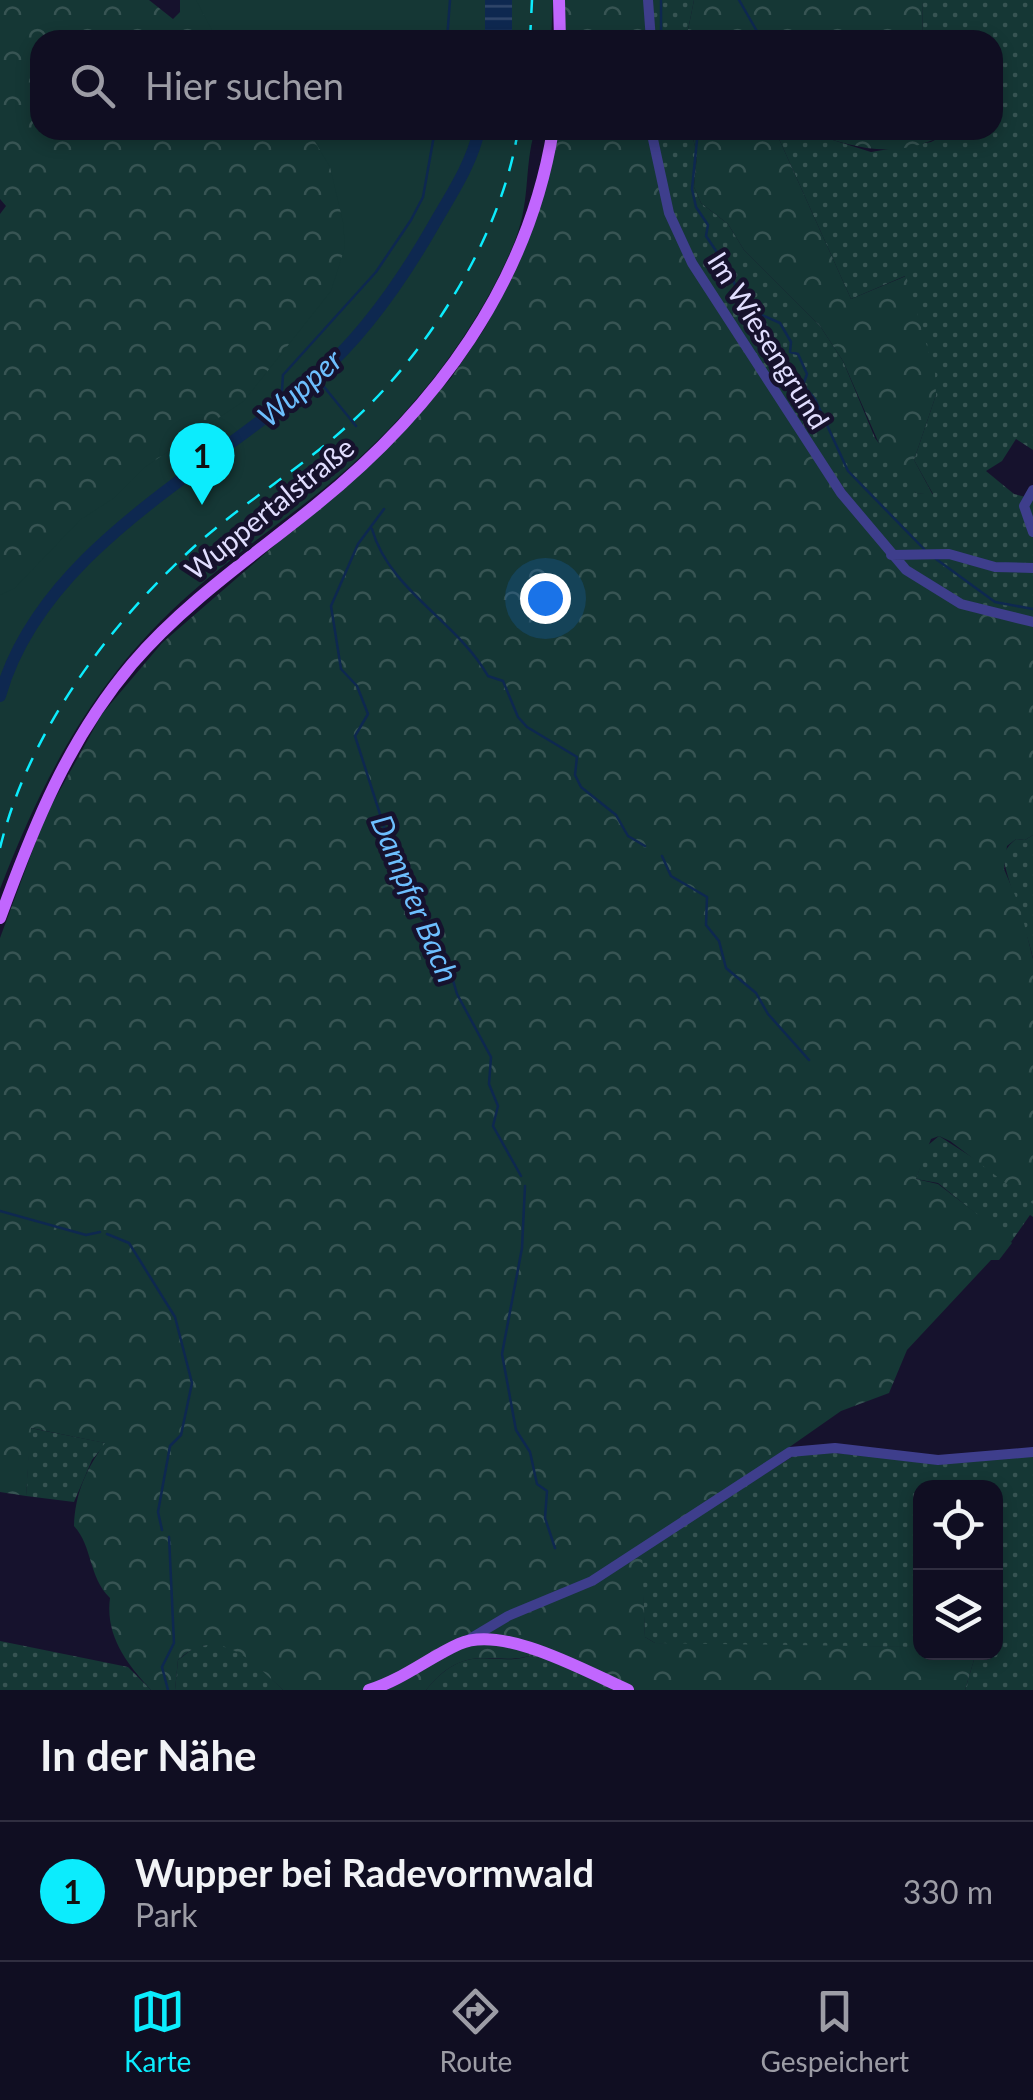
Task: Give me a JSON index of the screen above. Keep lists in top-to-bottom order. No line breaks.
{"streets":{"main road":["Wuppertalstraße"],"street":["Im Wiesengrund"]},"water":["Wupper","Dampfer Bach"],"page":{"search":"Hier suchen","pins":"1","heading":"In der Nähe","list":[{"mark":"1","name":"Wupper bei Radevormwald","note":"Park","value":"330 m"}],"nav":["Karte","Route","Gespeichert"]}}
